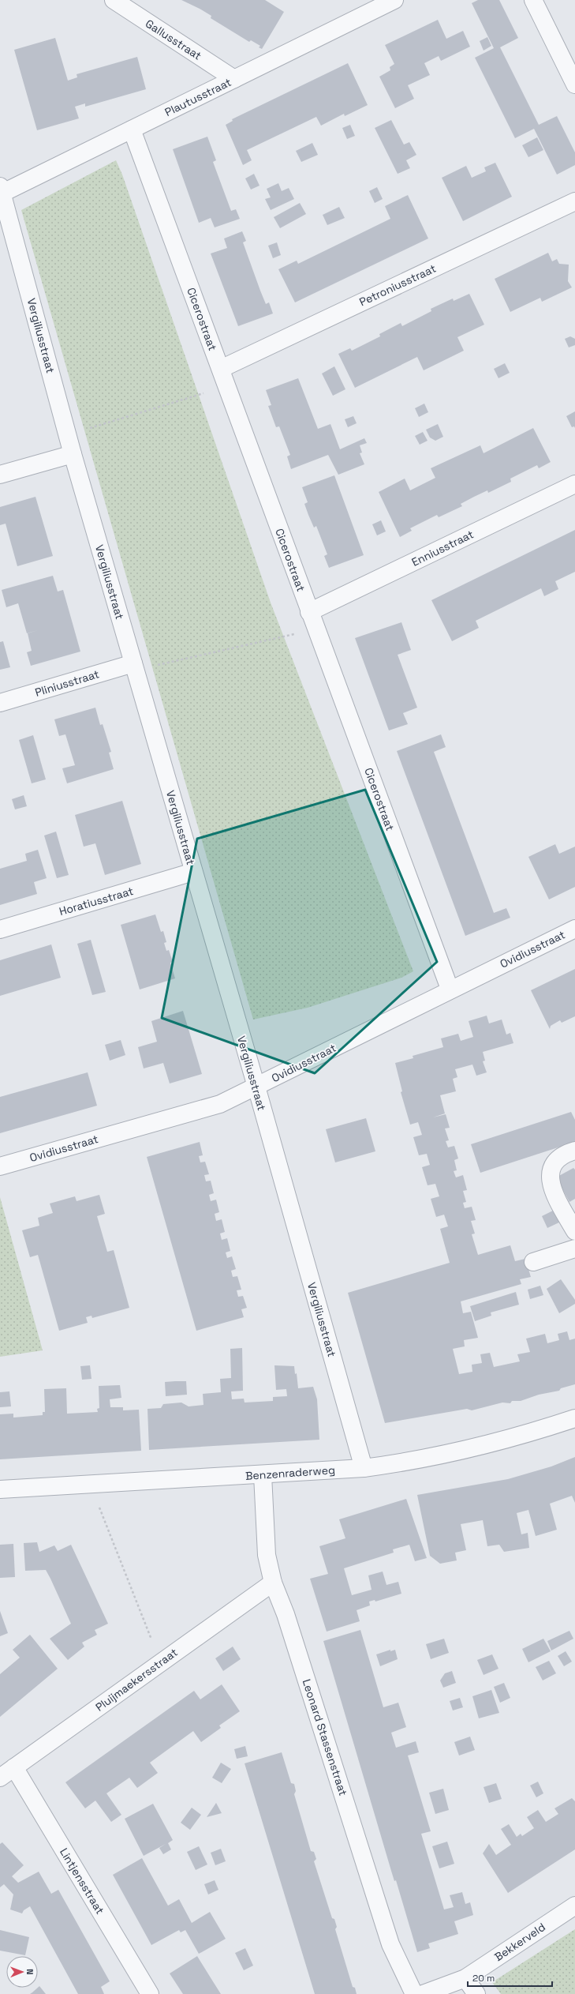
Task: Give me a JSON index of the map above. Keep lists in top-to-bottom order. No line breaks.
{"streets":{"street":["Gallusstraat","Plautusstraat","Petroniusstraat","Cicerostraat","Vergiliusstraat","Enniusstraat","Pliniusstraat","Horatiusstraat","Ovidiusstraat","Benzenraderweg","Pluijmaekersstraat","Leonard Stassenstraat","Lintjensstraat","Bekkerveld"]},"crossings":[["Gallusstraat","Plautusstraat"],["Plautusstraat","Cicerostraat"],["Plautusstraat","Vergiliusstraat"],["Petroniusstraat","Cicerostraat"],["Cicerostraat","Enniusstraat"],["Cicerostraat","Ovidiusstraat"],["Vergiliusstraat","Pliniusstraat"],["Vergiliusstraat","Horatiusstraat"],["Vergiliusstraat","Ovidiusstraat"],["Vergiliusstraat","Benzenraderweg"],["Benzenraderweg","Leonard Stassenstraat"],["Pluijmaekersstraat","Leonard Stassenstraat"],["Pluijmaekersstraat","Lintjensstraat"]],"scale_bar":"20 m","north":"right"}
